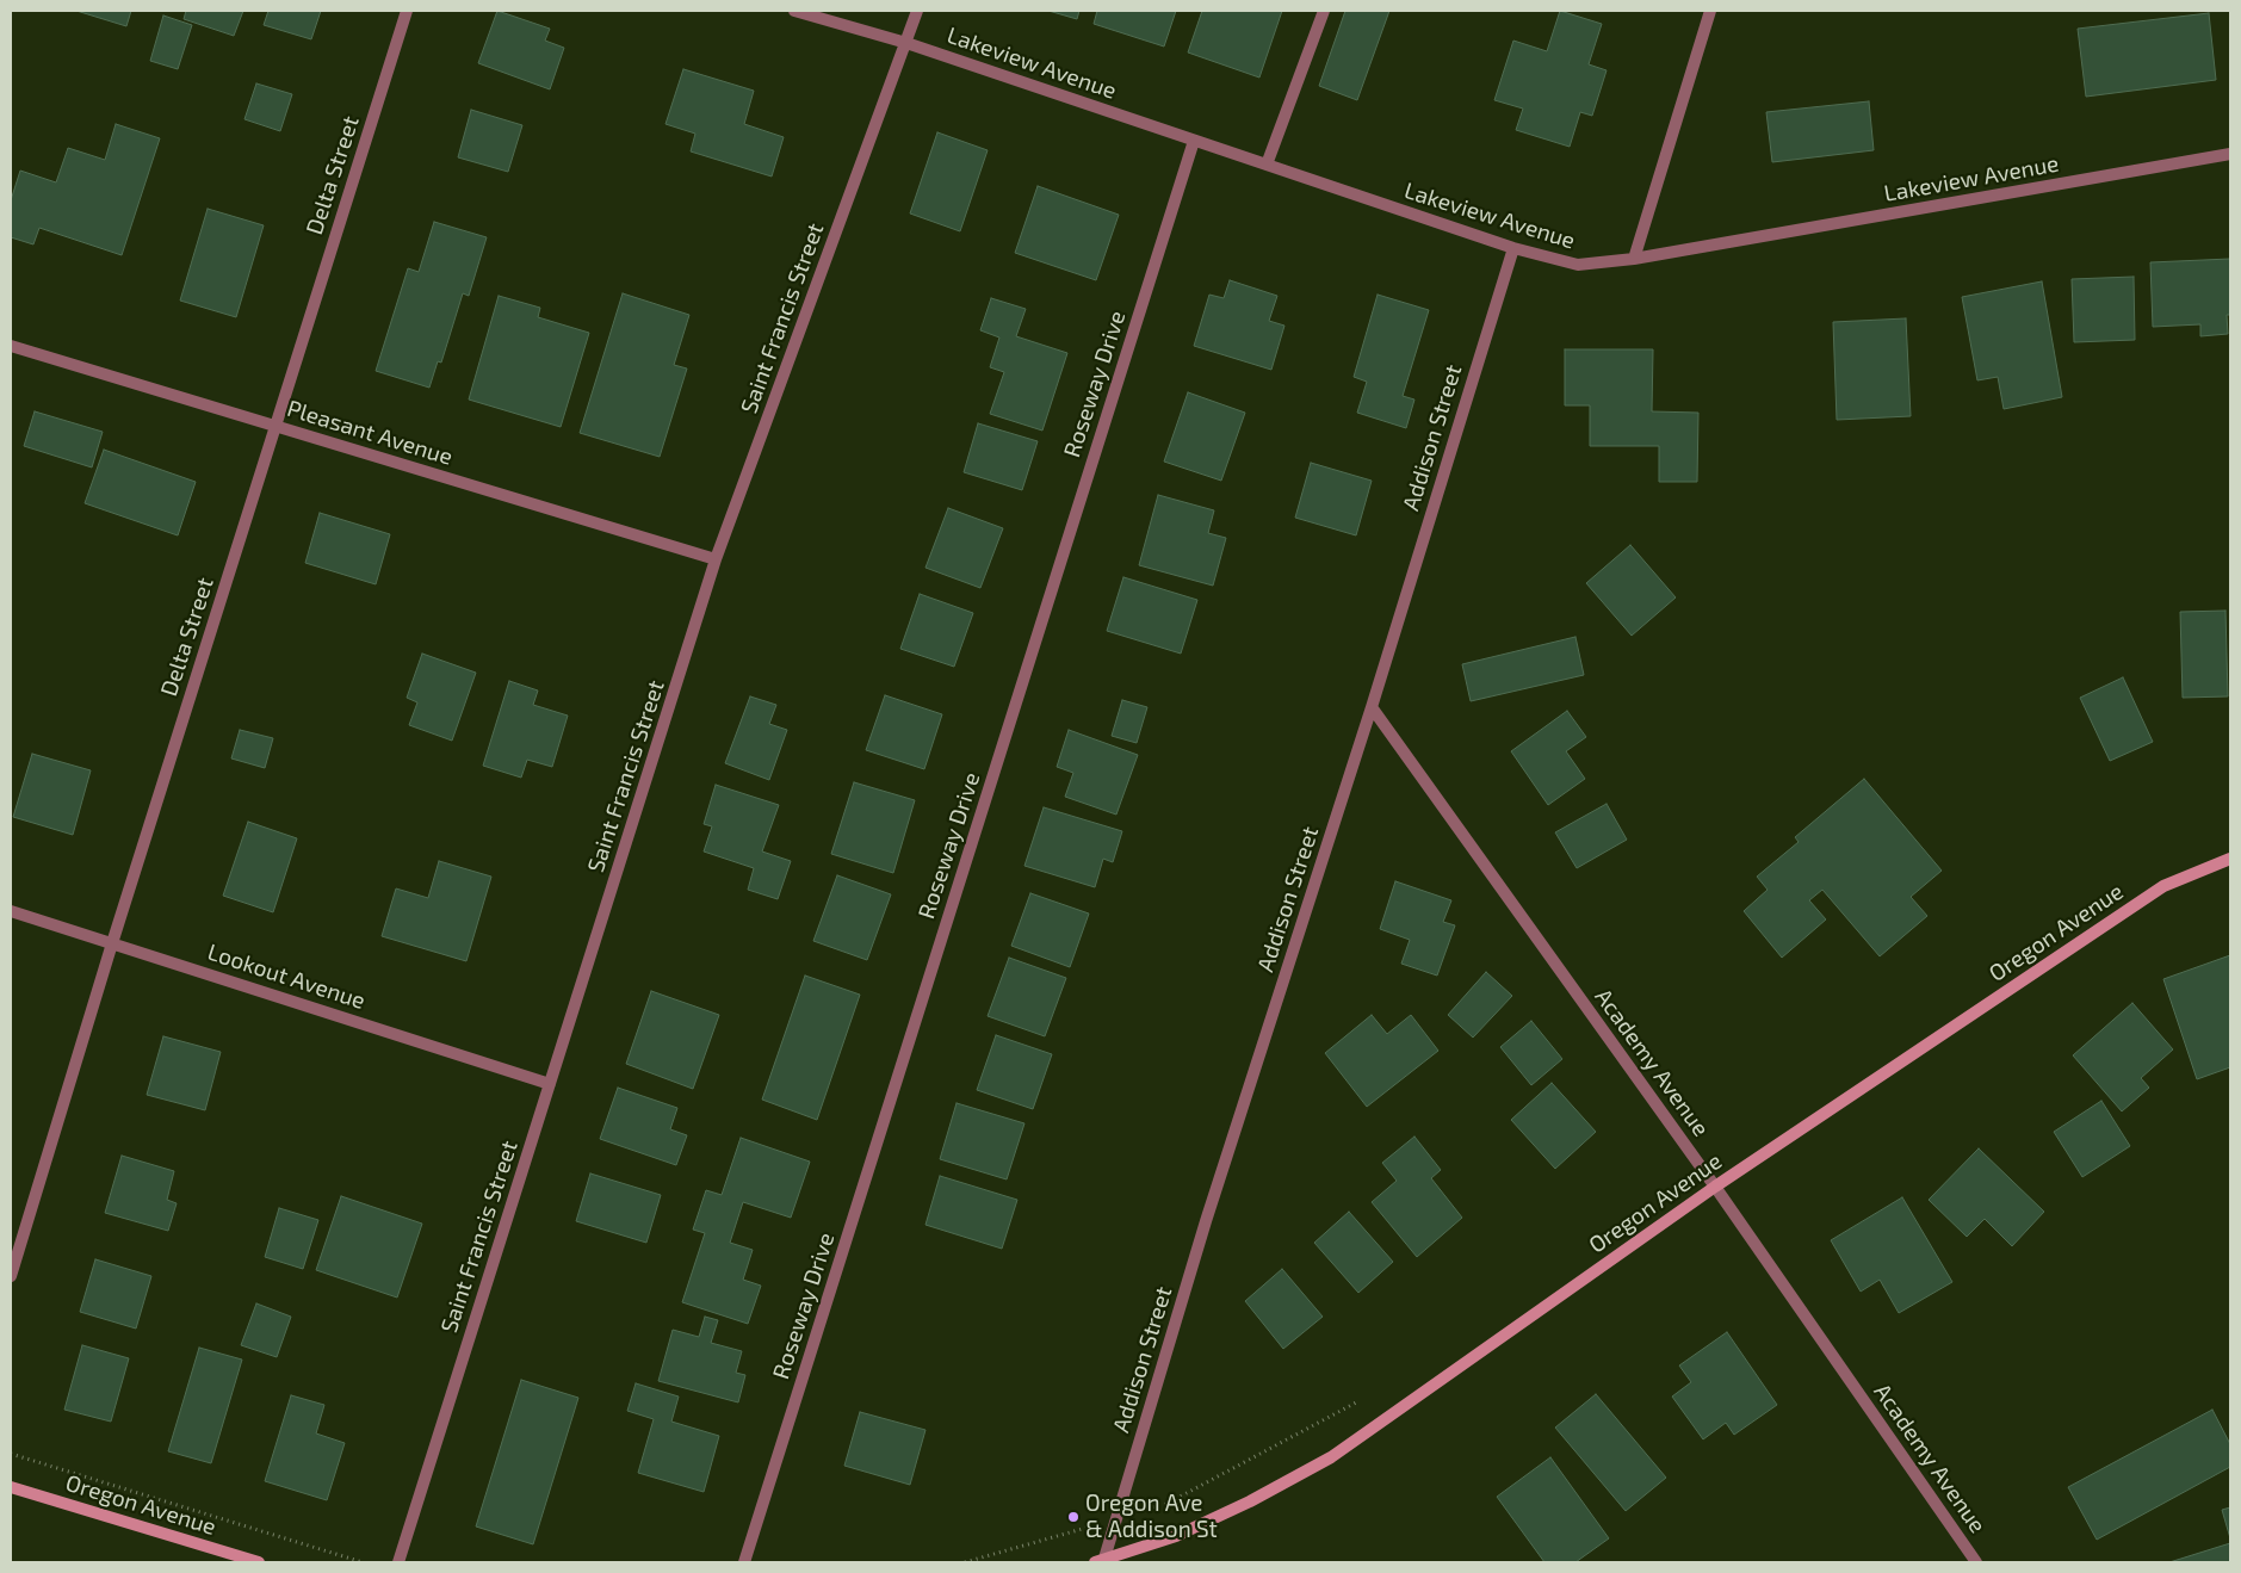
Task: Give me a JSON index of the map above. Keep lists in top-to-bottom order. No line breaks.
{"streets":{"main road":["Oregon Avenue"],"street":["Lakeview Avenue","Delta Street","Saint Francis Street","Roseway Drive","Pleasant Avenue","Addison Street","Lookout Avenue","Academy Avenue"]},"crossings":[["Lakeview Avenue","Saint Francis Street"],["Lakeview Avenue","Roseway Drive"],["Lakeview Avenue","Addison Street"],["Delta Street","Pleasant Avenue"],["Delta Street","Lookout Avenue"],["Saint Francis Street","Pleasant Avenue"],["Saint Francis Street","Lookout Avenue"],["Addison Street","Oregon Avenue"],["Addison Street","Academy Avenue"],["Oregon Avenue","Academy Avenue"]],"places":["Oregon Ave & Addison St"]}
